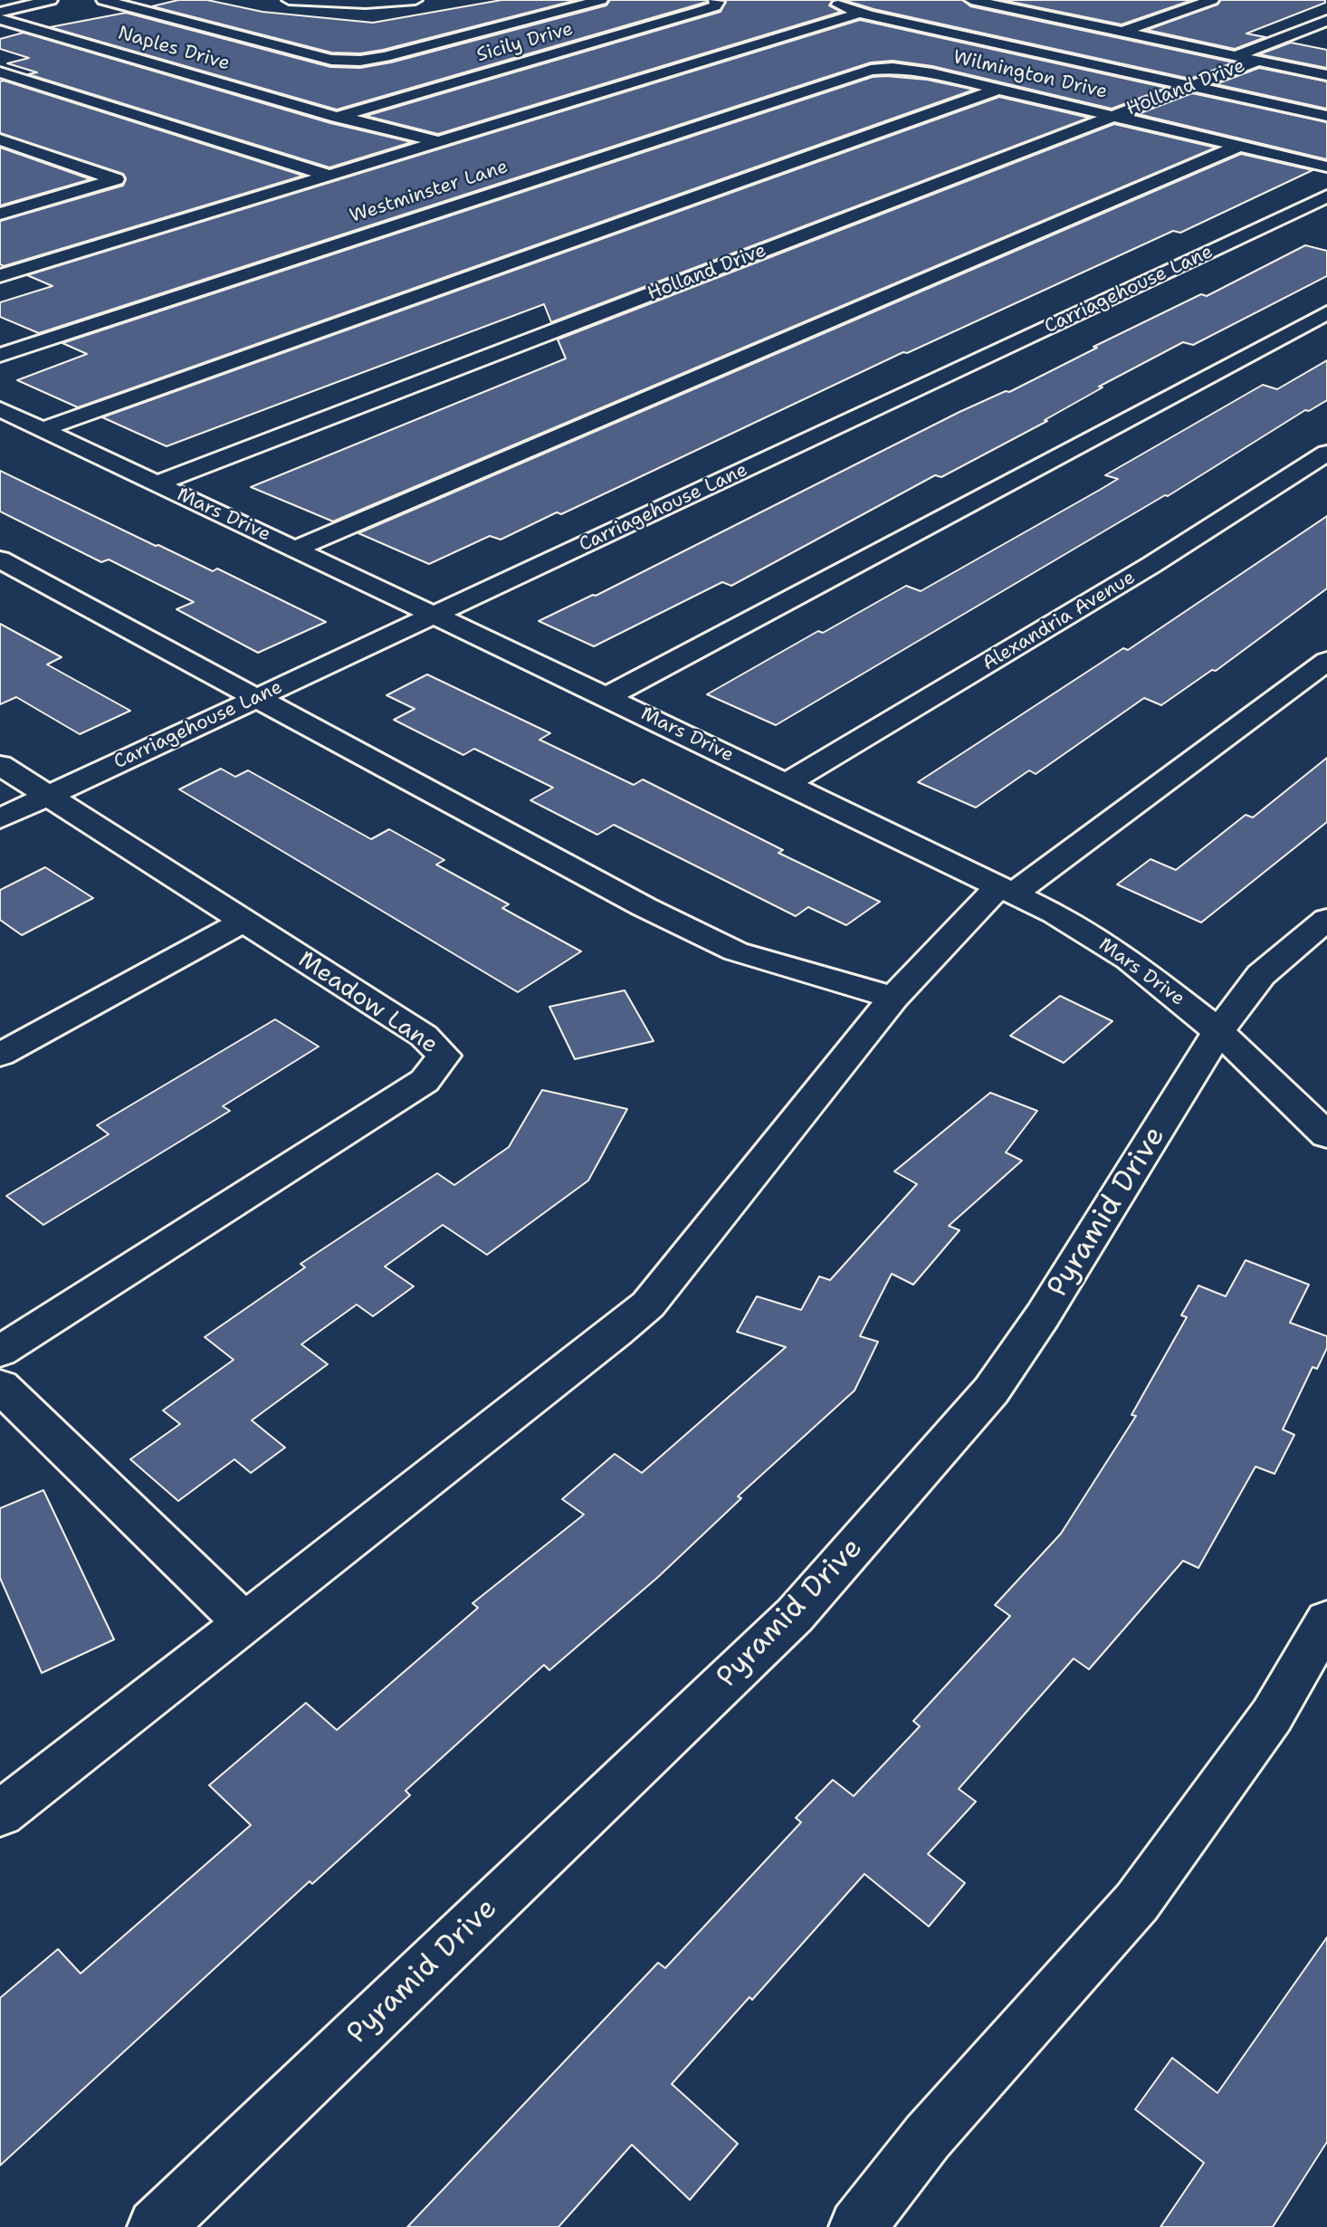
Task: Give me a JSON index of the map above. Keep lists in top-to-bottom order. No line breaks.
{"streets":{"street":["Sicily Drive","Naples Drive","Wilmington Drive","Holland Drive","Westminster Lane","Carriagehouse Lane","Mars Drive","Alexandria Avenue","Meadow Lane","Pyramid Drive"]},"crossings":[["Sicily Drive","Naples Drive"],["Wilmington Drive","Holland Drive"],["Wilmington Drive","Westminster Lane"],["Holland Drive","Mars Drive"],["Carriagehouse Lane","Mars Drive"],["Carriagehouse Lane","Meadow Lane"],["Mars Drive","Alexandria Avenue"],["Mars Drive","Pyramid Drive"]]}
